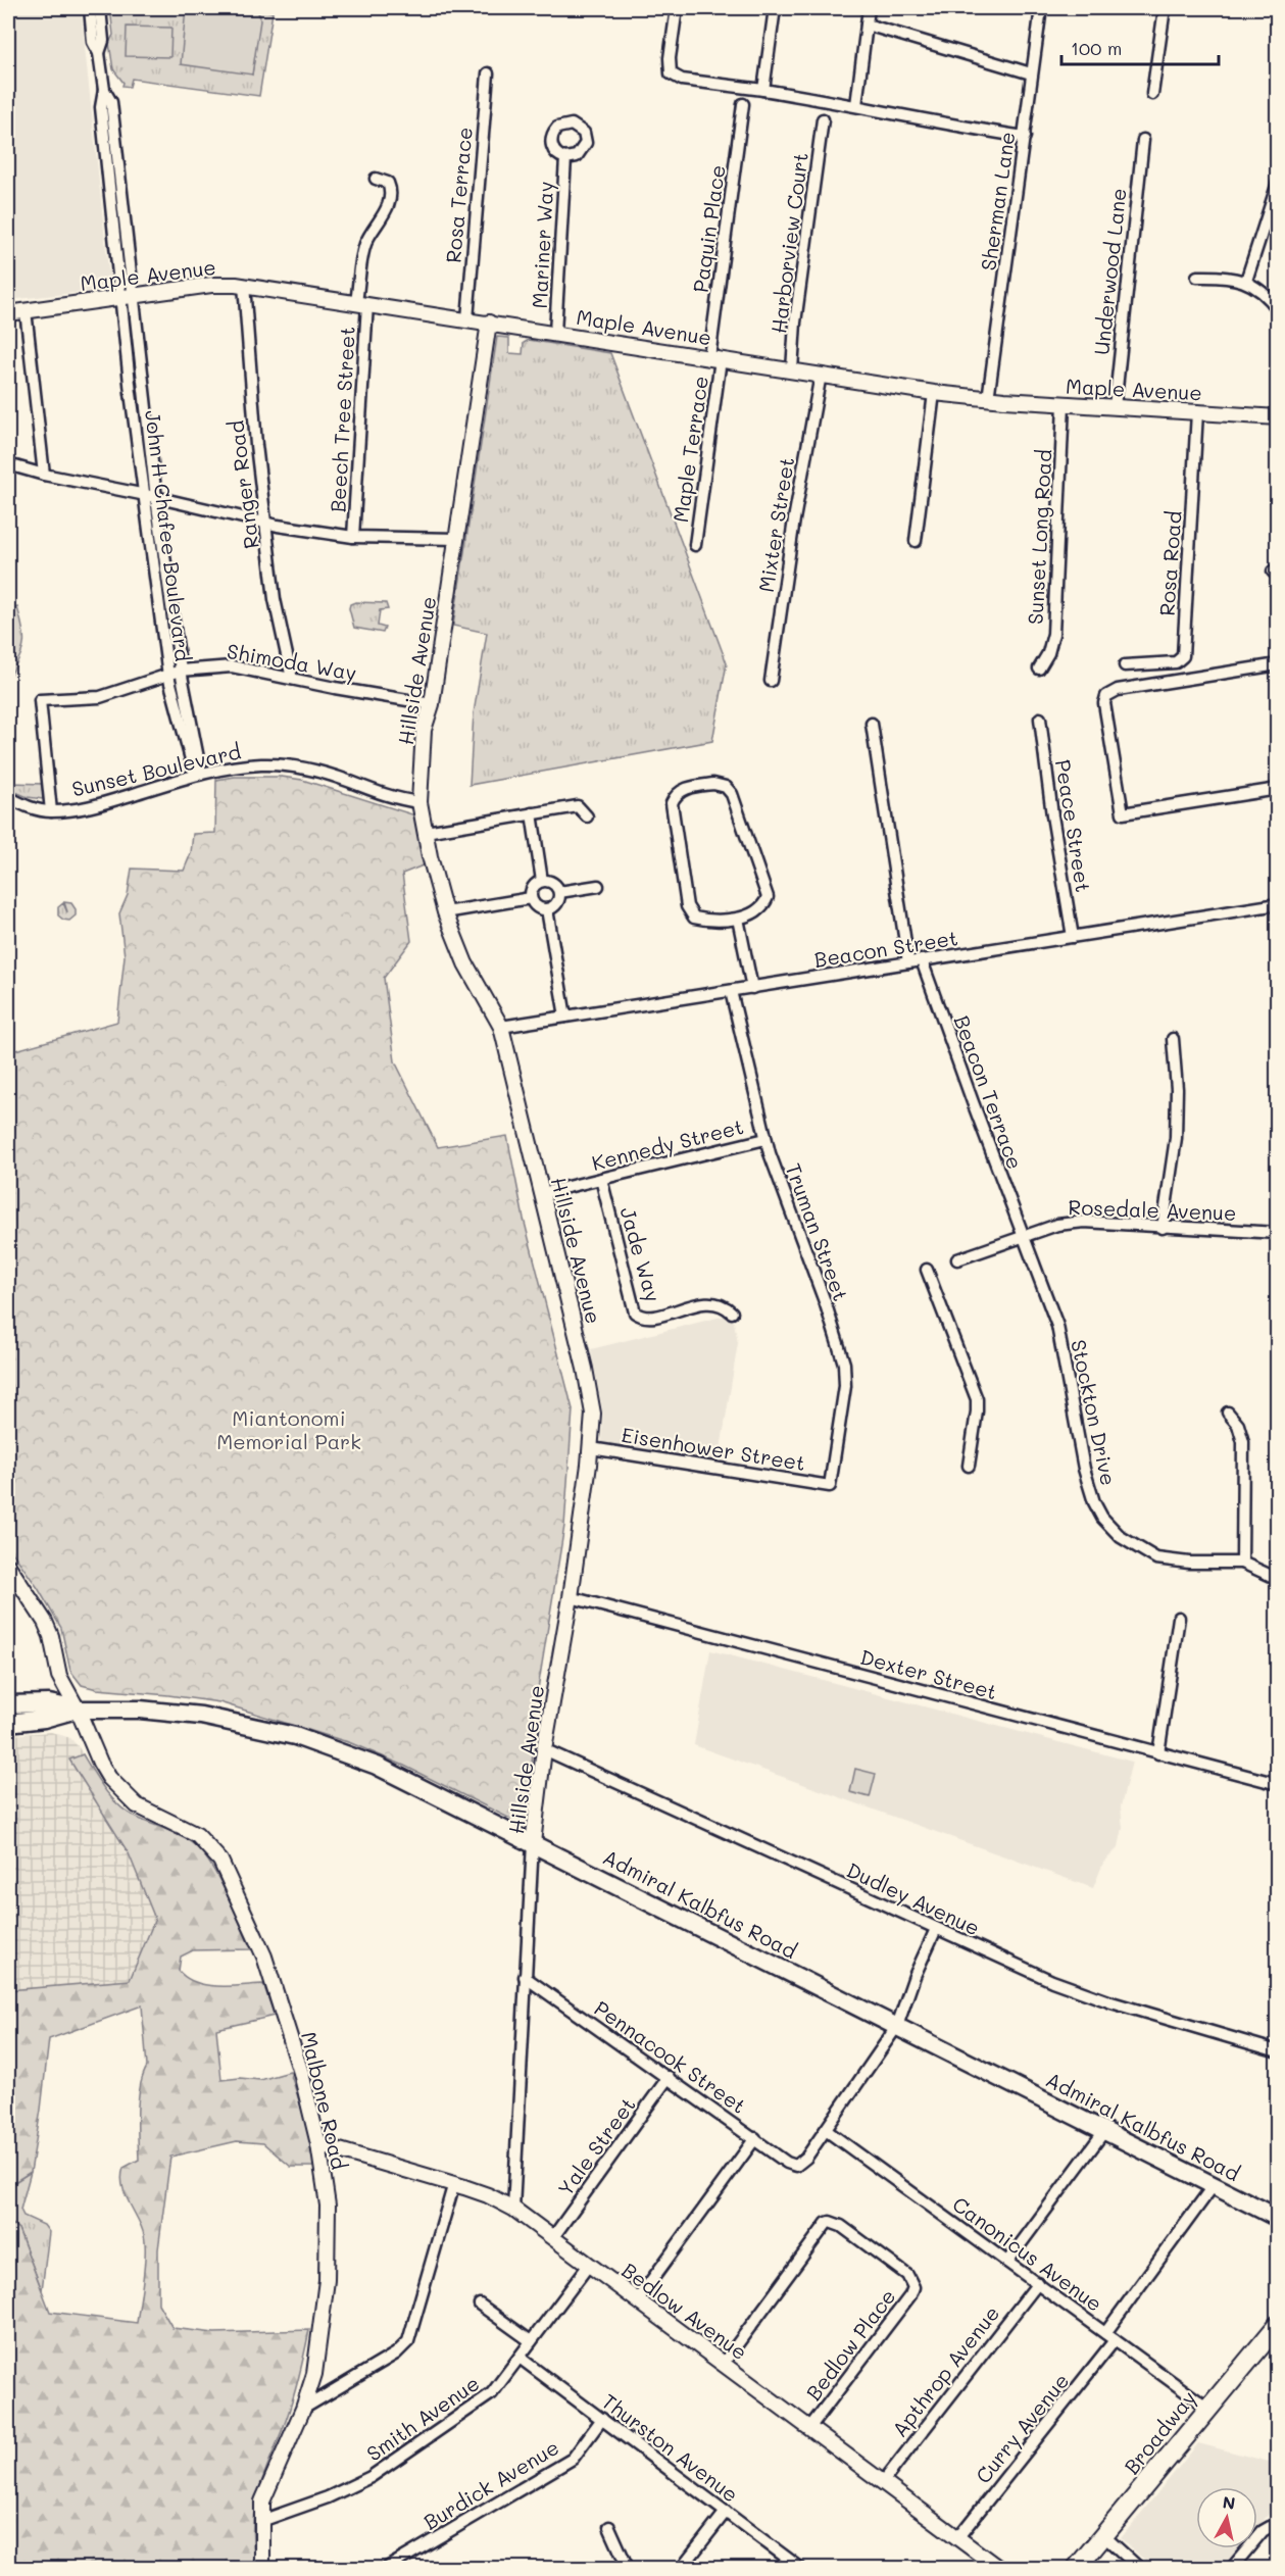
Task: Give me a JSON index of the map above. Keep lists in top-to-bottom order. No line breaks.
{"streets":{"main road":["Admiral Kalbfus Road","Broadway"],"street":["Rosa Terrace","Sherman Lane","Paquin Place","Harborview Court","Mariner Way","Underwood Lane","Maple Avenue","Beech Tree Street","Maple Terrace","Ranger Road","Mixter Street","John H Chafee Boulevard","Sunset Long Road","Rosa Road","Shimoda Way","Hillside Avenue","Sunset Boulevard","Peace Street","Beacon Street","Beacon Terrace","Kennedy Street","Rosedale Avenue","Truman Street","Jade Way","Stockton Drive","Eisenhower Street","Dexter Street","Dudley Avenue","Pennacook Street","Malbone Road","Yale Street","Canonicus Avenue","Bedlow Avenue","Bedlow Place","Apthrop Avenue","Smith Avenue","Curry Avenue","Thurston Avenue","Burdick Avenue"]},"crossings":[["Rosa Terrace","Maple Avenue"],["Sherman Lane","Maple Avenue"],["Paquin Place","Maple Avenue"],["Paquin Place","Maple Terrace"],["Harborview Court","Maple Avenue"],["Mariner Way","Maple Avenue"],["Underwood Lane","Maple Avenue"],["Maple Avenue","Beech Tree Street"],["Maple Avenue","Maple Terrace"],["Maple Avenue","Ranger Road"],["Maple Avenue","Mixter Street"],["Maple Avenue","John H Chafee Boulevard"],["Maple Avenue","Sunset Long Road"],["Maple Avenue","Rosa Road"],["Maple Avenue","Hillside Avenue"],["Ranger Road","Shimoda Way"],["John H Chafee Boulevard","Shimoda Way"],["John H Chafee Boulevard","Sunset Boulevard"],["Shimoda Way","Hillside Avenue"],["Shimoda Way","Sunset Boulevard"],["Hillside Avenue","Sunset Boulevard"],["Hillside Avenue","Beacon Street"],["Hillside Avenue","Kennedy Street"],["Hillside Avenue","Eisenhower Street"],["Hillside Avenue","Dexter Street"],["Hillside Avenue","Dudley Avenue"],["Hillside Avenue","Admiral Kalbfus Road"],["Hillside Avenue","Pennacook Street"],["Hillside Avenue","Bedlow Avenue"],["Peace Street","Beacon Street"],["Beacon Street","Beacon Terrace"],["Beacon Street","Truman Street"],["Beacon Terrace","Rosedale Avenue"],["Beacon Terrace","Stockton Drive"],["Kennedy Street","Truman Street"],["Kennedy Street","Jade Way"],["Rosedale Avenue","Stockton Drive"],["Truman Street","Eisenhower Street"],["Admiral Kalbfus Road","Malbone Road"],["Pennacook Street","Yale Street"],["Pennacook Street","Canonicus Avenue"],["Malbone Road","Bedlow Avenue"],["Malbone Road","Smith Avenue"],["Yale Street","Bedlow Avenue"],["Canonicus Avenue","Apthrop Avenue"],["Canonicus Avenue","Curry Avenue"],["Canonicus Avenue","Broadway"],["Bedlow Avenue","Bedlow Place"],["Bedlow Avenue","Apthrop Avenue"],["Bedlow Avenue","Smith Avenue"],["Bedlow Avenue","Curry Avenue"],["Smith Avenue","Thurston Avenue"],["Thurston Avenue","Burdick Avenue"]],"parks":["Miantonomi Memorial Park"],"scale_bar":"100 m","north":"top"}
